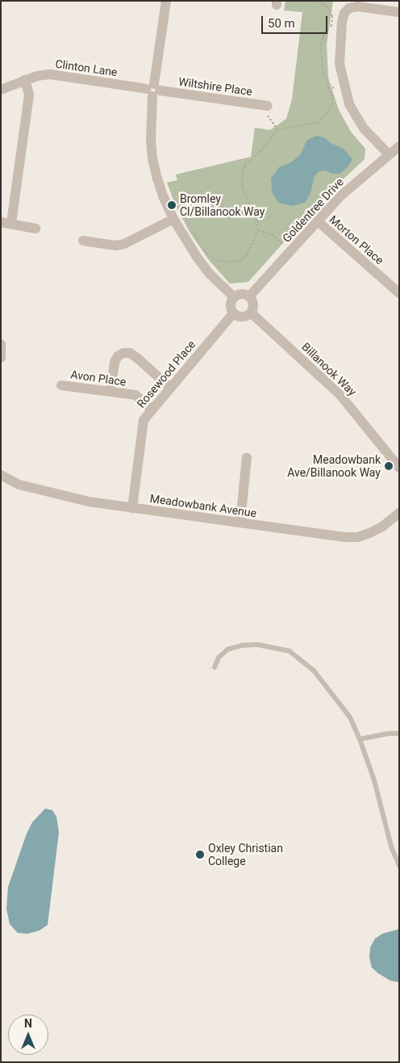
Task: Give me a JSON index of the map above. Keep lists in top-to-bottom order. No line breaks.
{"streets":{"street":["Clinton Lane","Wiltshire Place","Goldentree Drive","Morton Place","Billanook Way","Rosewood Place","Avon Place","Meadowbank Avenue"]},"crossings":[["Clinton Lane","Wiltshire Place"],["Goldentree Drive","Morton Place"],["Goldentree Drive","Billanook Way"],["Goldentree Drive","Rosewood Place"],["Billanook Way","Rosewood Place"],["Rosewood Place","Avon Place"],["Rosewood Place","Meadowbank Avenue"]],"places":["Bromley Cl/Billanook Way","Meadowbank Ave/Billanook Way","Oxley Christian College"],"scale_bar":"50 m","north":"top"}
